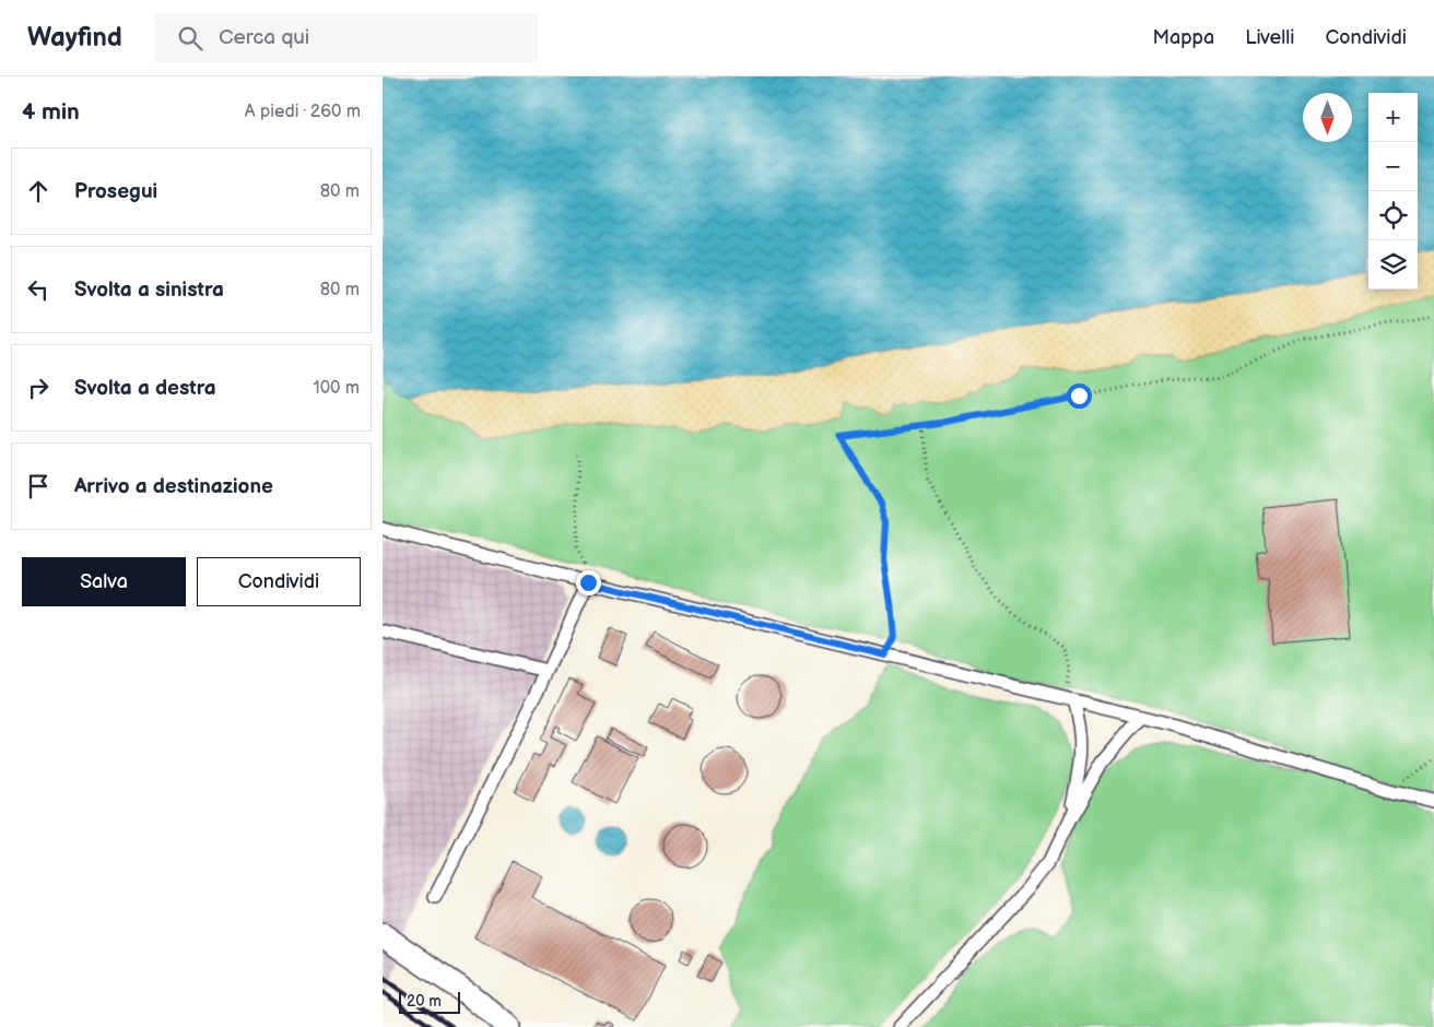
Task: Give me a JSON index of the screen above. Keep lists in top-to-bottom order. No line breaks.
{"scale_bar":"20 m","north":"bottom","page":{"header":"Wayfind","search":"Cerca qui","nav":["Mappa","Livelli","Condividi"],"heading":["4 min","A piedi · 260 m"],"map_buttons":["+","−"],"list":[["Prosegui","80 m"],["Svolta a sinistra","80 m"],["Svolta a destra","100 m"],"Arrivo a destinazione"],"buttons":["Salva","Condividi"],"scale":"20 m"}}
